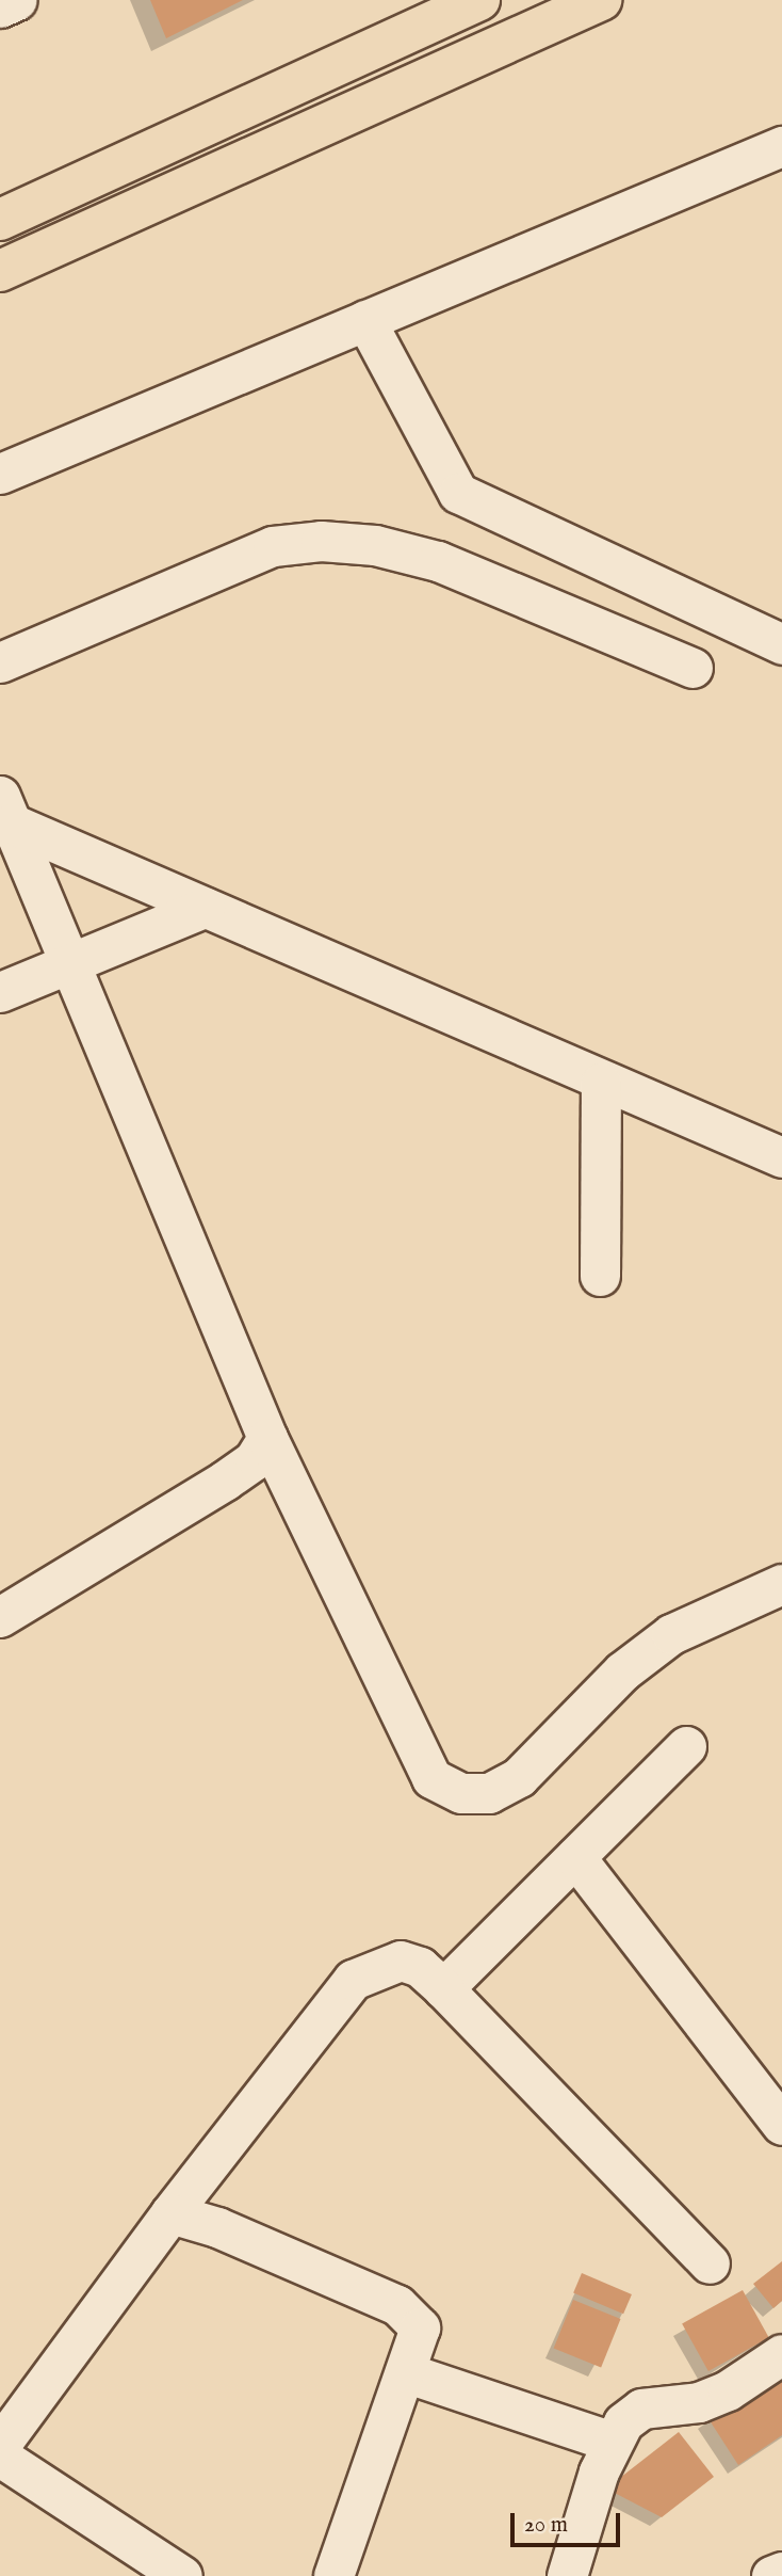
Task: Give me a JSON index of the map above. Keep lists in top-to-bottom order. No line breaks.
{"scale_bar":"20 m"}
